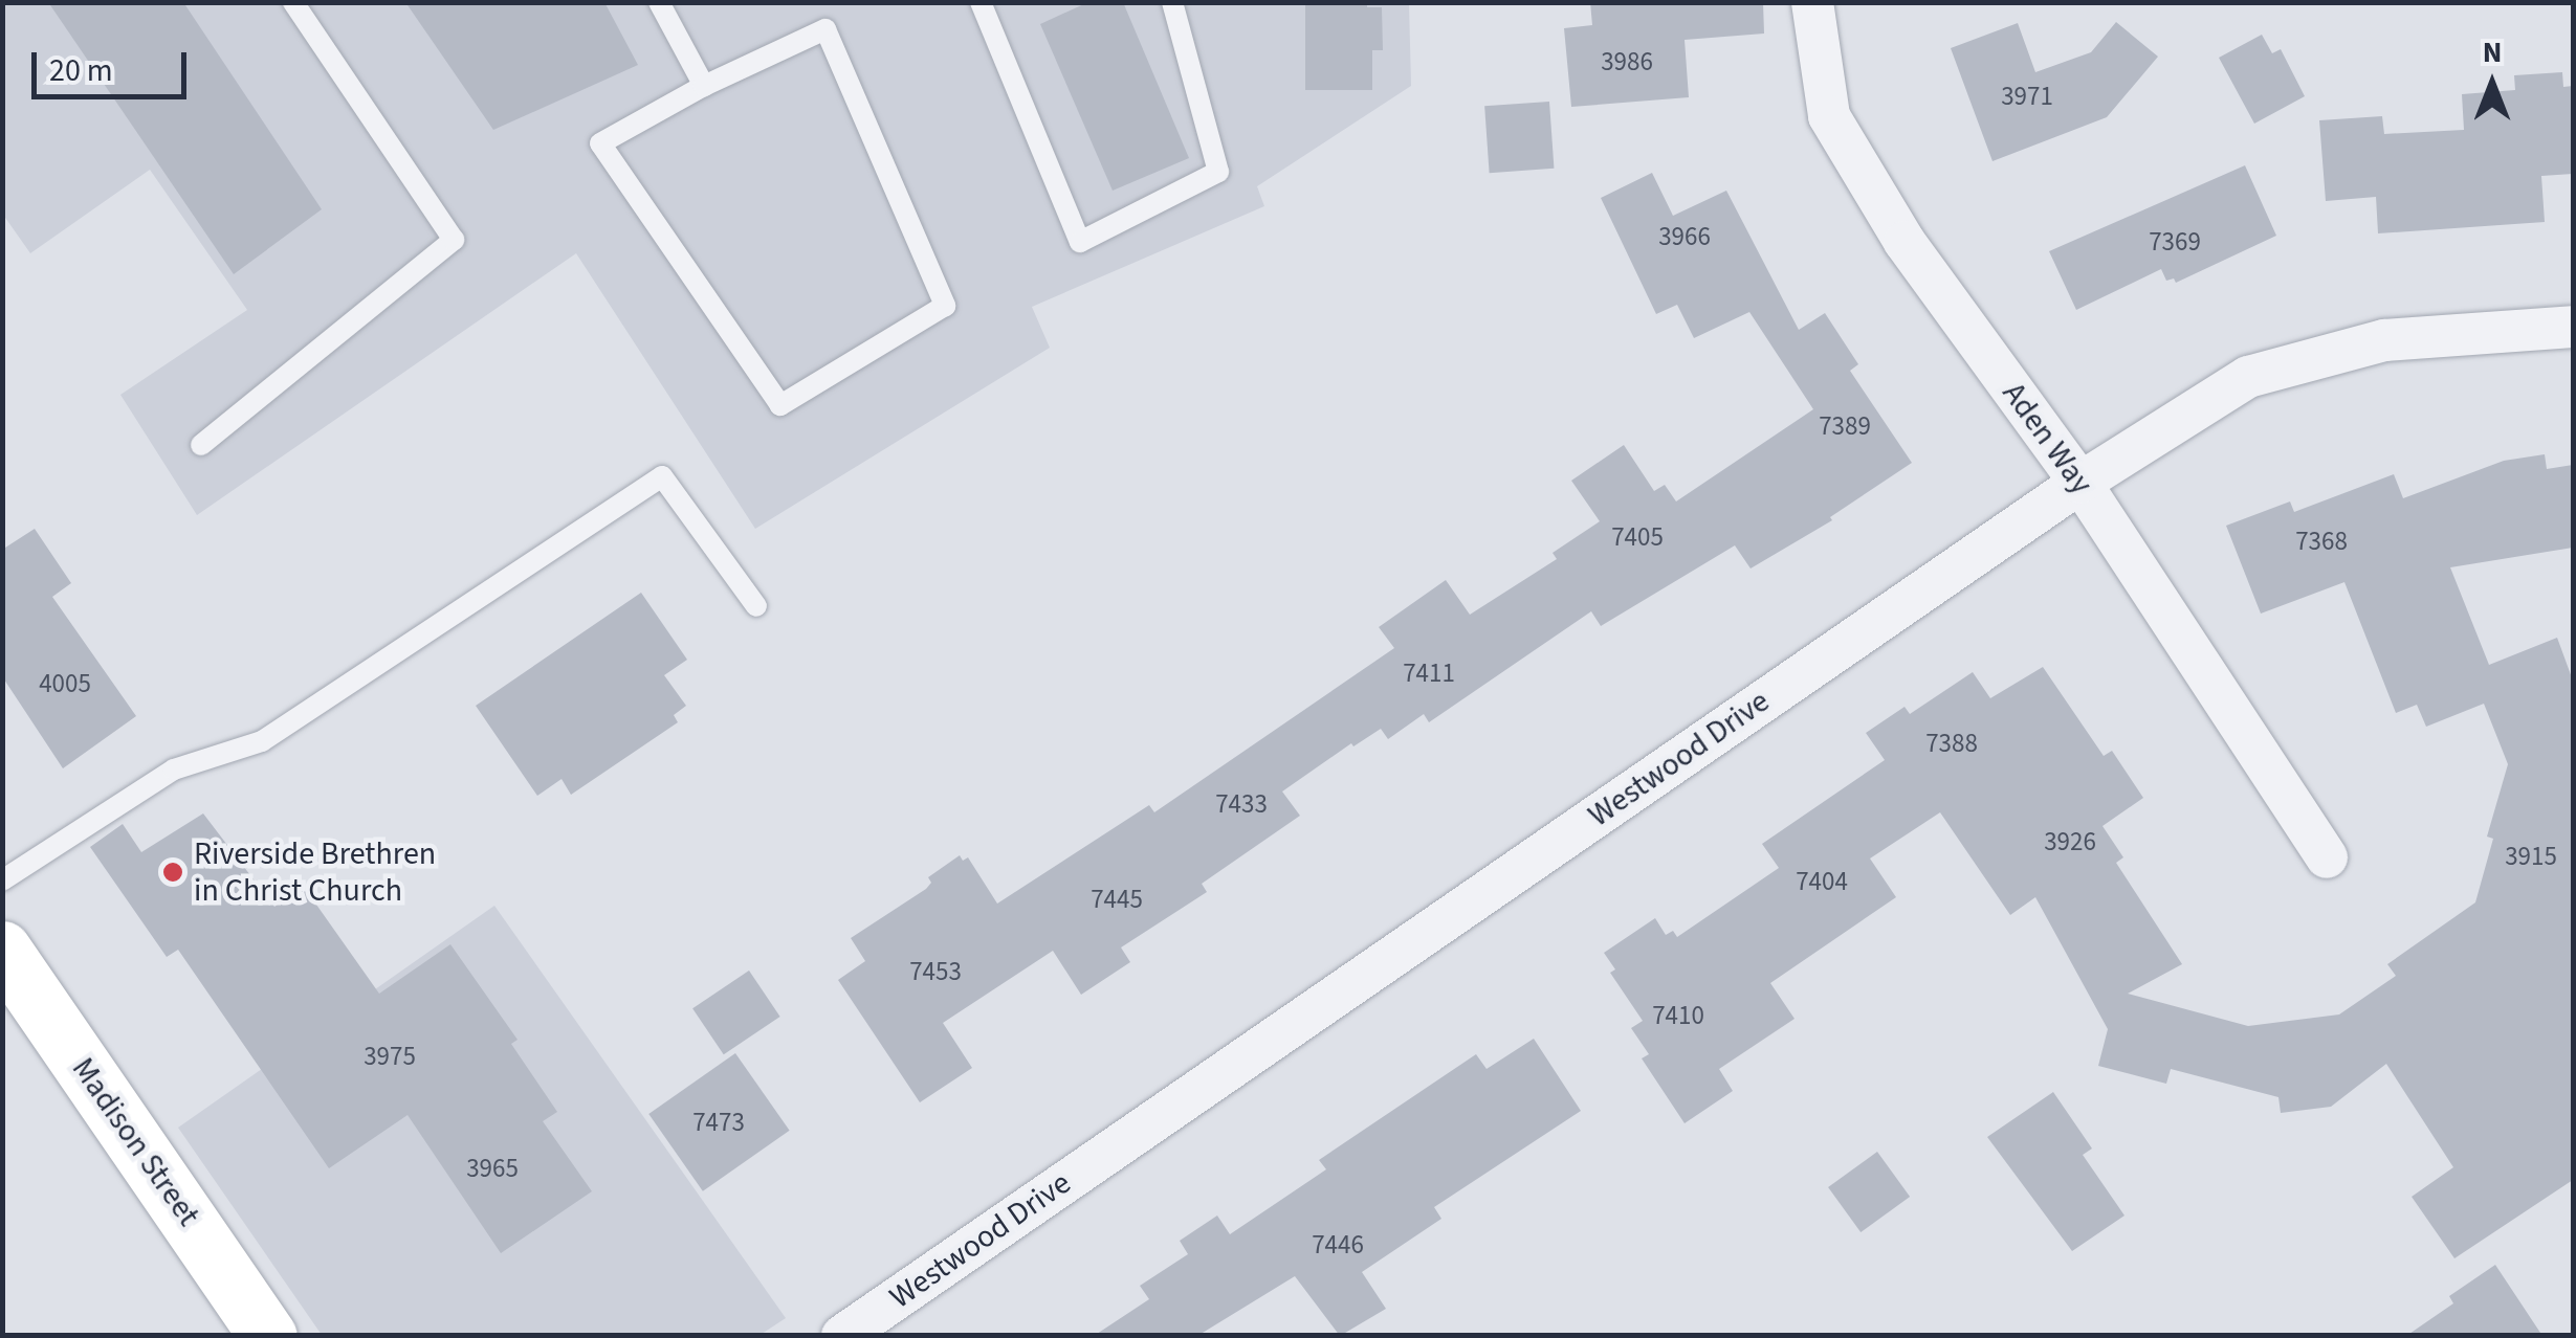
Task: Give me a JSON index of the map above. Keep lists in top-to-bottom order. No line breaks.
{"streets":{"main road":["Madison Street"],"street":["Aden Way","Westwood Drive"]},"crossings":[["Aden Way","Westwood Drive"]],"places":["Riverside Brethren in Christ Church"],"house_numbers":["3986","3971","3966","7369","7389","7405","7368","7411","4005","7388","7433","3926","3915","7404","7445","7453","7410","3975","7473","3965","7446"],"scale_bar":"20 m","north":"top"}
